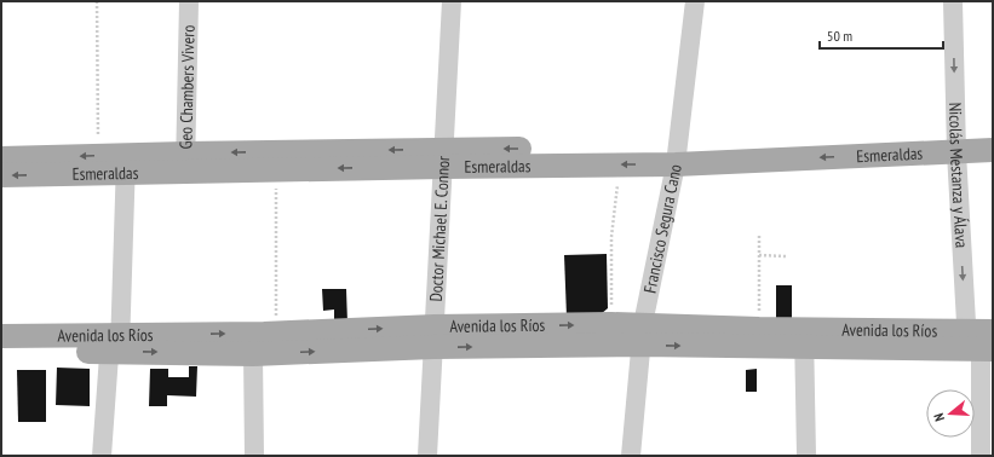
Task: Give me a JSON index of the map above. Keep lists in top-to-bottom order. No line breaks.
{"streets":{"main road":["Esmeraldas","Avenida los Ríos"],"street":["Geo Chambers Vivero","Nicolás Mestanza y Álava","Doctor Michael E. Connor","Francisco Segura Cano"]},"crossings":[["Geo Chambers Vivero","Esmeraldas"],["Esmeraldas","Nicolás Mestanza y Álava"],["Esmeraldas","Doctor Michael E. Connor"],["Esmeraldas","Francisco Segura Cano"],["Nicolás Mestanza y Álava","Avenida los Ríos"],["Doctor Michael E. Connor","Avenida los Ríos"],["Francisco Segura Cano","Avenida los Ríos"]],"one_way":["Esmeraldas","Nicolás Mestanza y Álava","Avenida los Ríos"],"scale_bar":"50 m","north":"left"}
